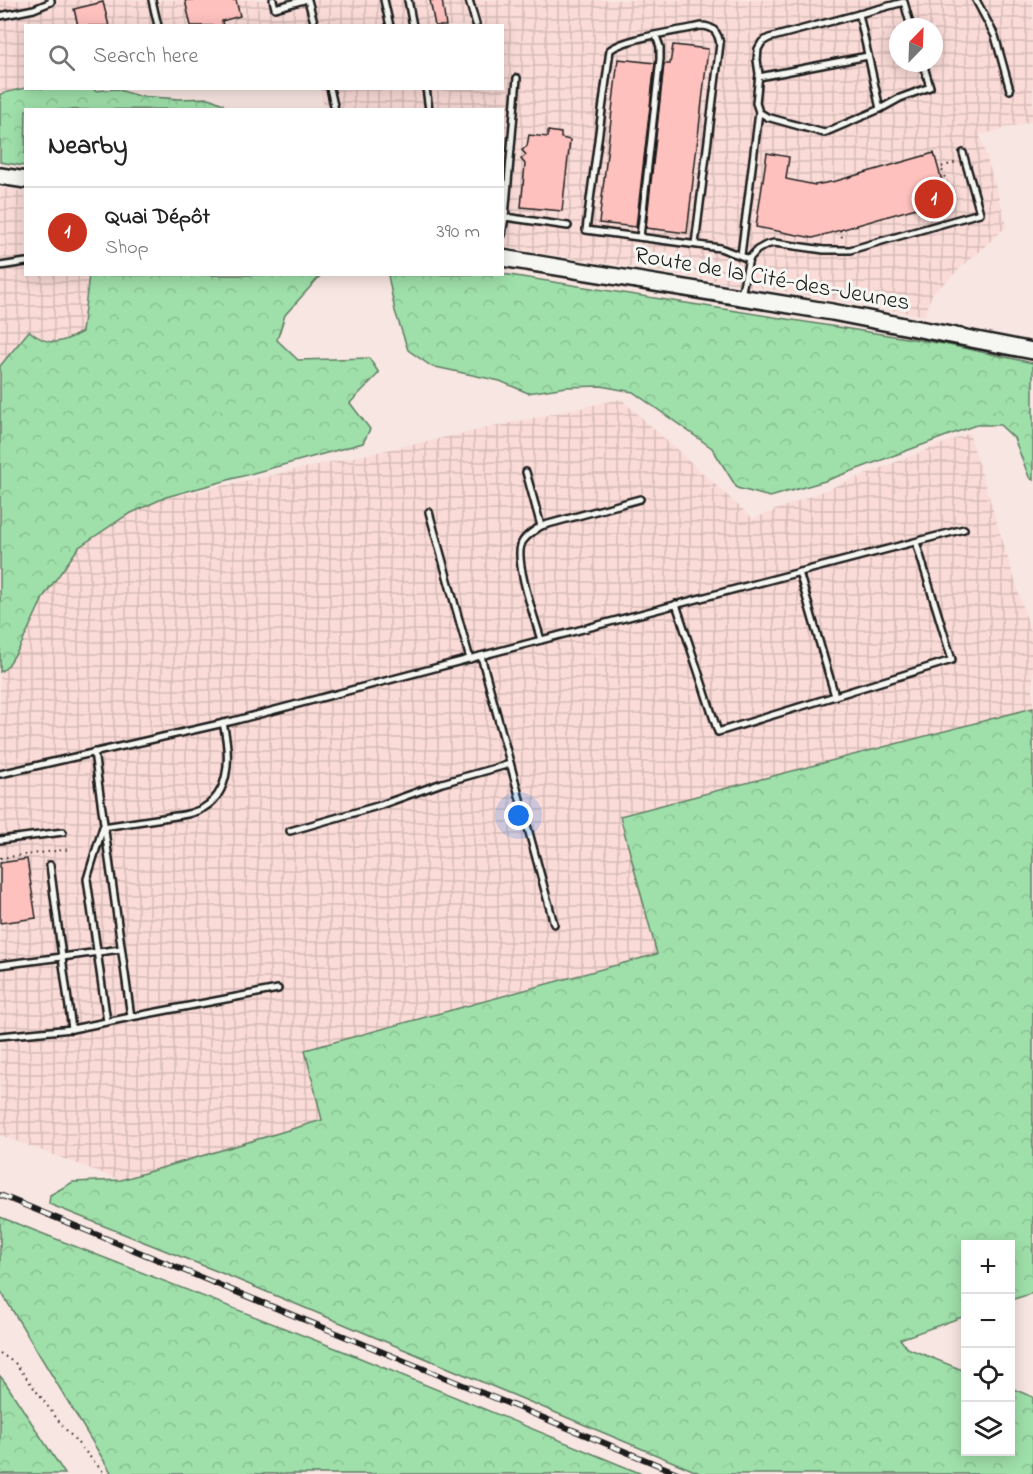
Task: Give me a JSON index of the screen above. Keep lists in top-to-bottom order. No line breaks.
{"streets":{"main road":["Route de la Cité-des-Jeunes"]},"north":"top right","page":{"search":"Search here","heading":"Nearby","pins":"1","list":[{"mark":"1","name":"Quai Dépôt","note":"Shop","value":"390 m"}],"map_buttons":["+","−"]}}
